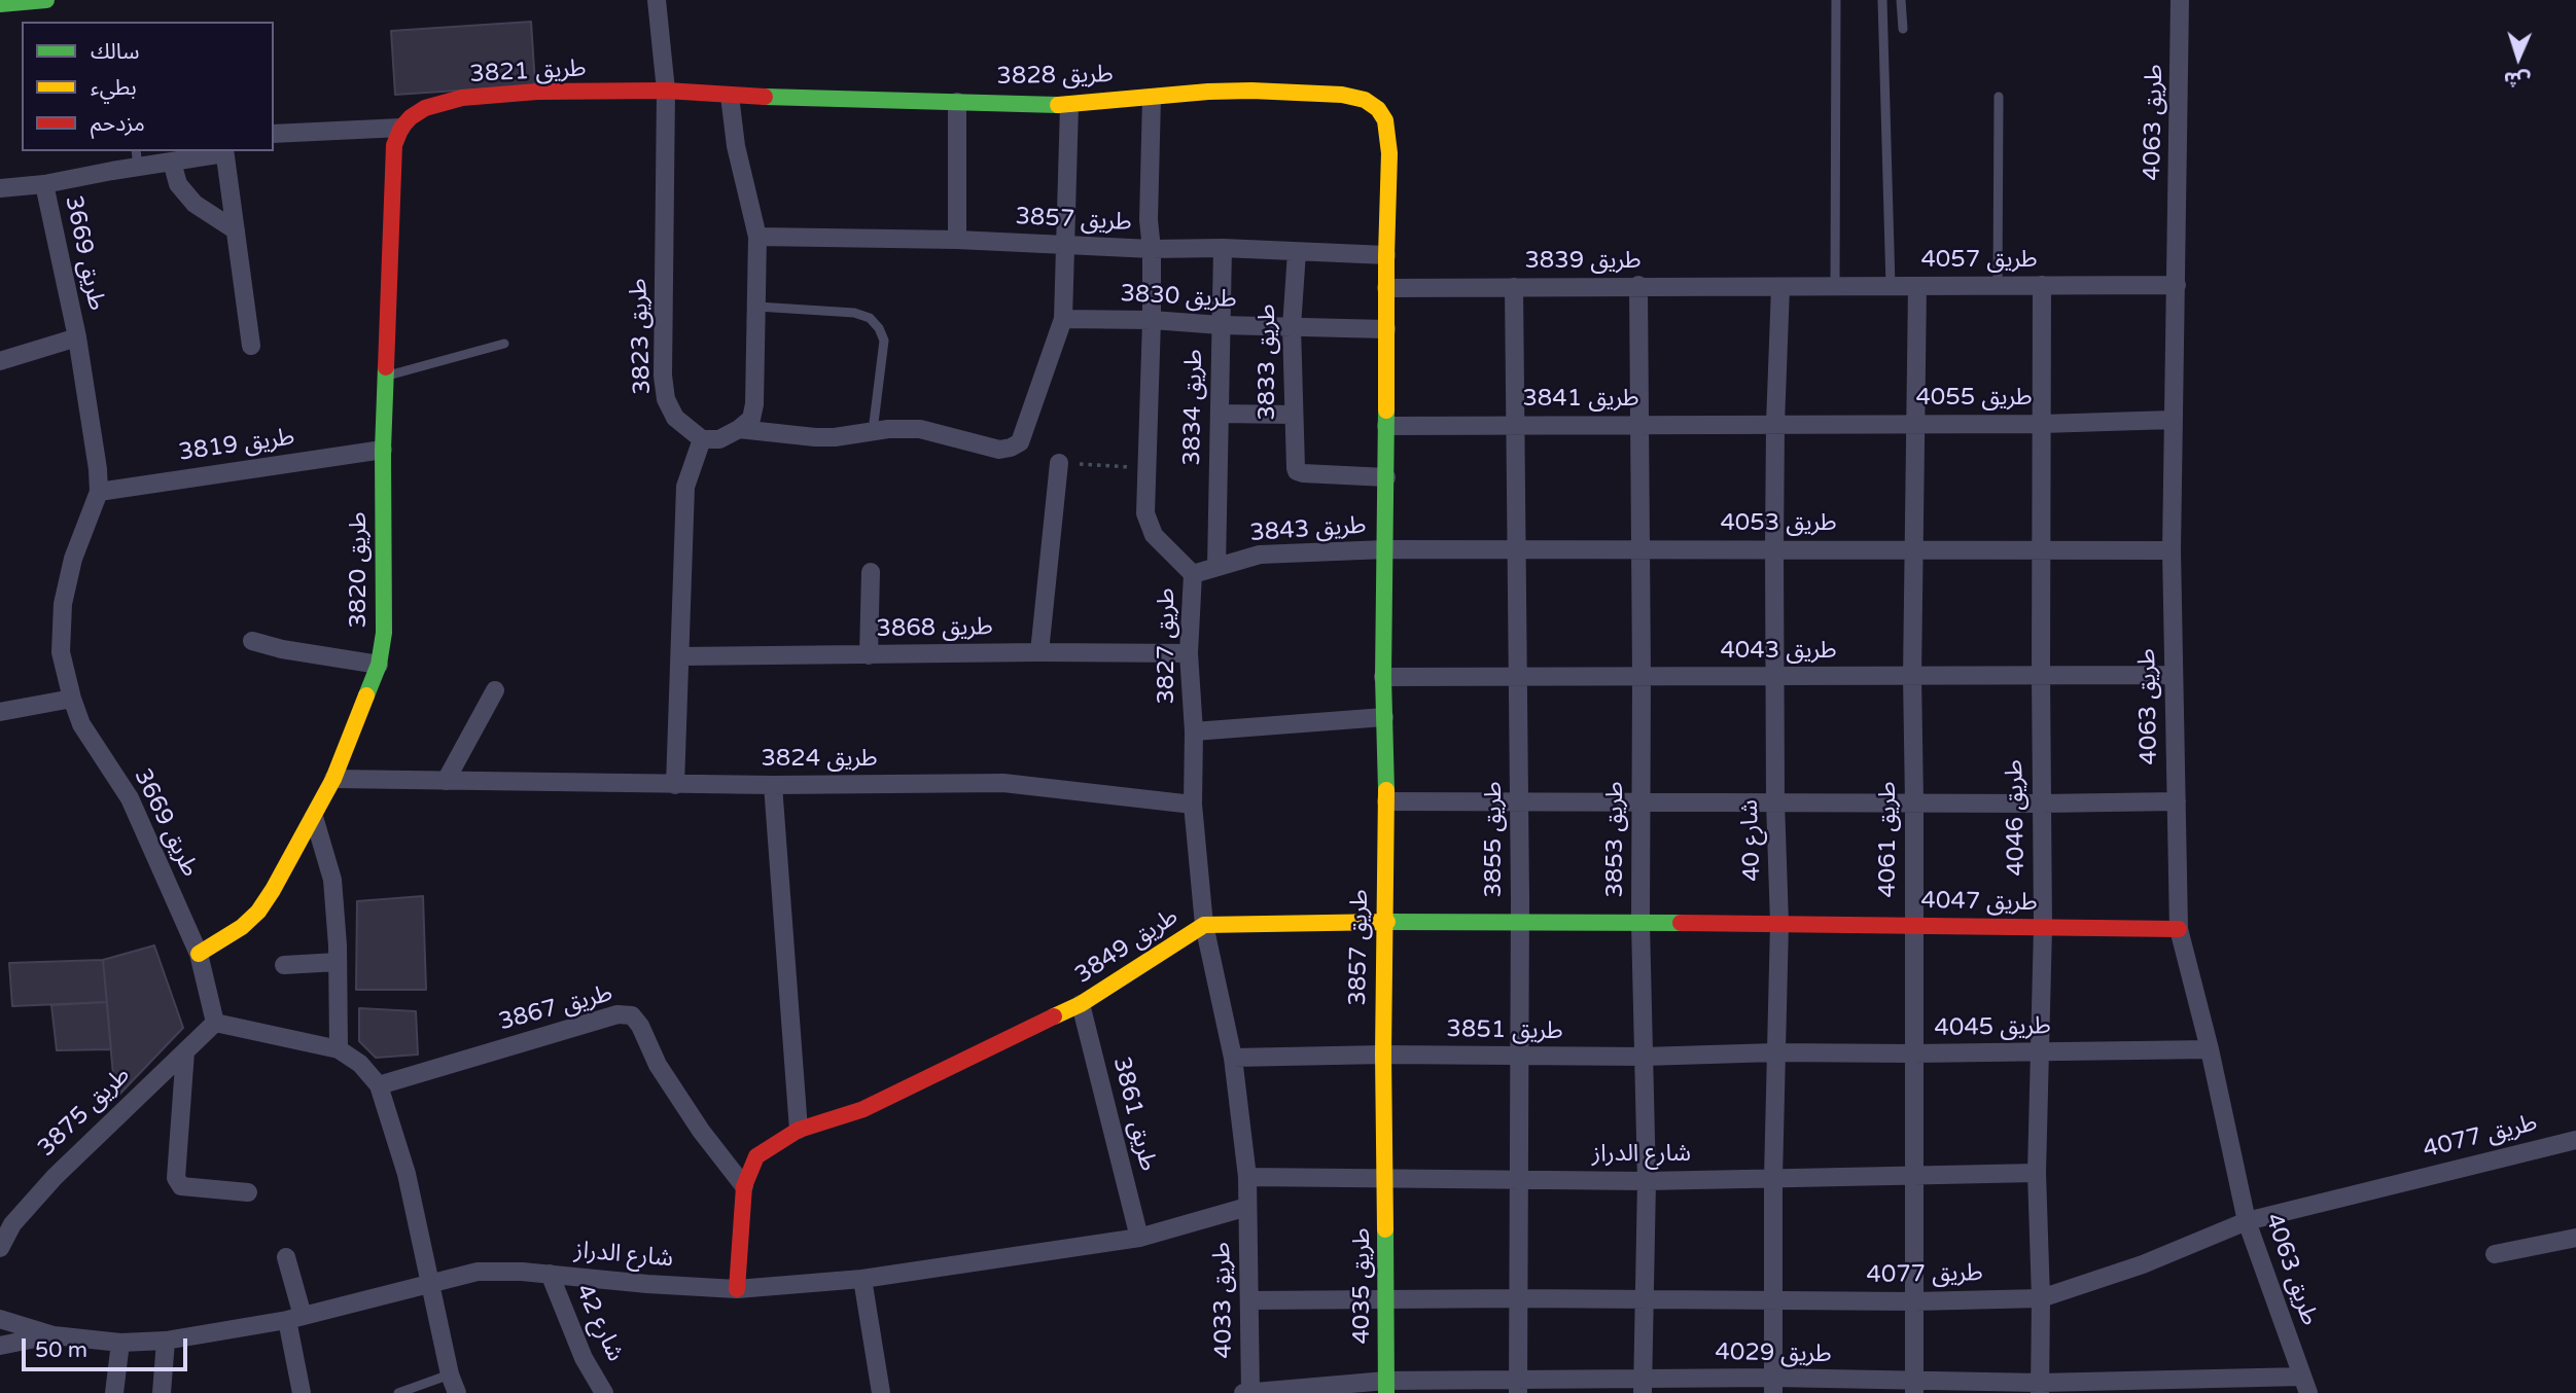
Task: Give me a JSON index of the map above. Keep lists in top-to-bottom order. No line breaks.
{"streets":{"street":["طريق 3821","طريق 3828","طريق 4063","طريق 3857","طريق 3669","طريق 4057","طريق 3839","طريق 3830","طريق 3823","طريق 3833","طريق 4055","طريق 3841","طريق 3834","طريق 3819","طريق 4053","طريق 3843","طريق 3820","طريق 3868","طريق 3827","طريق 4043","طريق 3824","طريق 4046","طريق 3855","طريق 3853","طريق 4061","شارع 40","طريق 4047","طريق 3849","طريق 3867","طريق 4045","طريق 3851","طريق 3875","طريق 3861","طريق 4077","شارع الدراز","طريق 4035","طريق 4033","شارع 42","طريق 4029"]},"crossings":[["طريق 3821","طريق 3828"],["طريق 3821","طريق 3823"],["طريق 3821","طريق 3820"],["طريق 3828","طريق 3857"],["طريق 3828","طريق 3823"],["طريق 3828","طريق 3827"],["طريق 4063","طريق 4057"],["طريق 4063","طريق 4055"],["طريق 4063","طريق 4053"],["طريق 4063","طريق 4043"],["طريق 4063","طريق 4047"],["طريق 4063","طريق 4045"],["طريق 4063","طريق 4077"],["طريق 4063","طريق 4029"],["طريق 3857","طريق 3839"],["طريق 3857","طريق 3830"],["طريق 3857","طريق 3833"],["طريق 3857","طريق 3841"],["طريق 3857","طريق 3834"],["طريق 3857","طريق 4053"],["طريق 3857","طريق 3843"],["طريق 3857","طريق 3827"],["طريق 3857","طريق 4043"],["طريق 3857","طريق 3849"],["طريق 3857","طريق 3851"],["طريق 3857","شارع الدراز"],["طريق 3857","طريق 4035"],["طريق 3669","طريق 3819"],["طريق 3669","طريق 3820"],["طريق 3669","طريق 3875"],["طريق 4057","طريق 3839"],["طريق 4057","طريق 4046"],["طريق 4057","طريق 4061"],["طريق 4057","شارع 40"],["طريق 3839","طريق 3855"],["طريق 3839","طريق 3853"],["طريق 3839","شارع 40"],["طريق 3830","طريق 3833"],["طريق 3830","طريق 3834"],["طريق 3830","طريق 3827"],["طريق 4055","طريق 3841"],["طريق 4055","طريق 4046"],["طريق 4055","طريق 4061"],["طريق 4055","شارع 40"],["طريق 3841","طريق 3855"],["طريق 3841","طريق 3853"],["طريق 3841","شارع 40"],["طريق 3834","طريق 3843"],["طريق 3819","طريق 3820"],["طريق 4053","طريق 3843"],["طريق 4053","طريق 4046"],["طريق 4053","طريق 3855"],["طريق 4053","طريق 3853"],["طريق 4053","طريق 4061"],["طريق 4053","شارع 40"],["طريق 3843","طريق 3827"],["طريق 3820","طريق 3824"],["طريق 3868","طريق 3827"],["طريق 3827","طريق 3824"],["طريق 3827","طريق 3849"],["طريق 3827","طريق 3851"],["طريق 3827","شارع الدراز"],["طريق 3827","طريق 4033"],["طريق 4043","طريق 4046"],["طريق 4043","طريق 3855"],["طريق 4043","طريق 3853"],["طريق 4043","طريق 4061"],["طريق 4043","شارع 40"],["طريق 4046","طريق 4047"],["طريق 4046","طريق 4045"],["طريق 4046","طريق 4077"],["طريق 4046","شارع الدراز"],["طريق 4046","طريق 4029"],["طريق 3855","طريق 3849"],["طريق 3855","طريق 3851"],["طريق 3855","طريق 4077"],["طريق 3855","شارع الدراز"],["طريق 3855","طريق 4029"],["طريق 3853","طريق 3849"],["طريق 3853","طريق 3851"],["طريق 3853","طريق 4077"],["طريق 3853","شارع الدراز"],["طريق 3853","طريق 4029"],["طريق 4061","طريق 4047"],["طريق 4061","طريق 4045"],["طريق 4061","طريق 4077"],["طريق 4061","شارع الدراز"],["طريق 4061","طريق 4029"],["شارع 40","طريق 4047"],["شارع 40","طريق 3849"],["شارع 40","طريق 4045"],["شارع 40","طريق 3851"],["شارع 40","طريق 4077"],["شارع 40","شارع الدراز"],["شارع 40","طريق 4029"],["طريق 4047","طريق 3849"],["طريق 3849","طريق 3867"],["طريق 3849","طريق 3861"],["طريق 3849","شارع الدراز"],["طريق 4045","طريق 3851"],["طريق 3861","شارع الدراز"],["طريق 4077","طريق 4035"],["طريق 4077","طريق 4033"],["شارع الدراز","طريق 4035"],["شارع الدراز","طريق 4033"],["شارع الدراز","شارع 42"],["طريق 4035","طريق 4029"],["طريق 4033","طريق 4029"]],"legend":["سالك","بطيء","مزدحم"],"scale_bar":"50 m","north":"bottom"}
